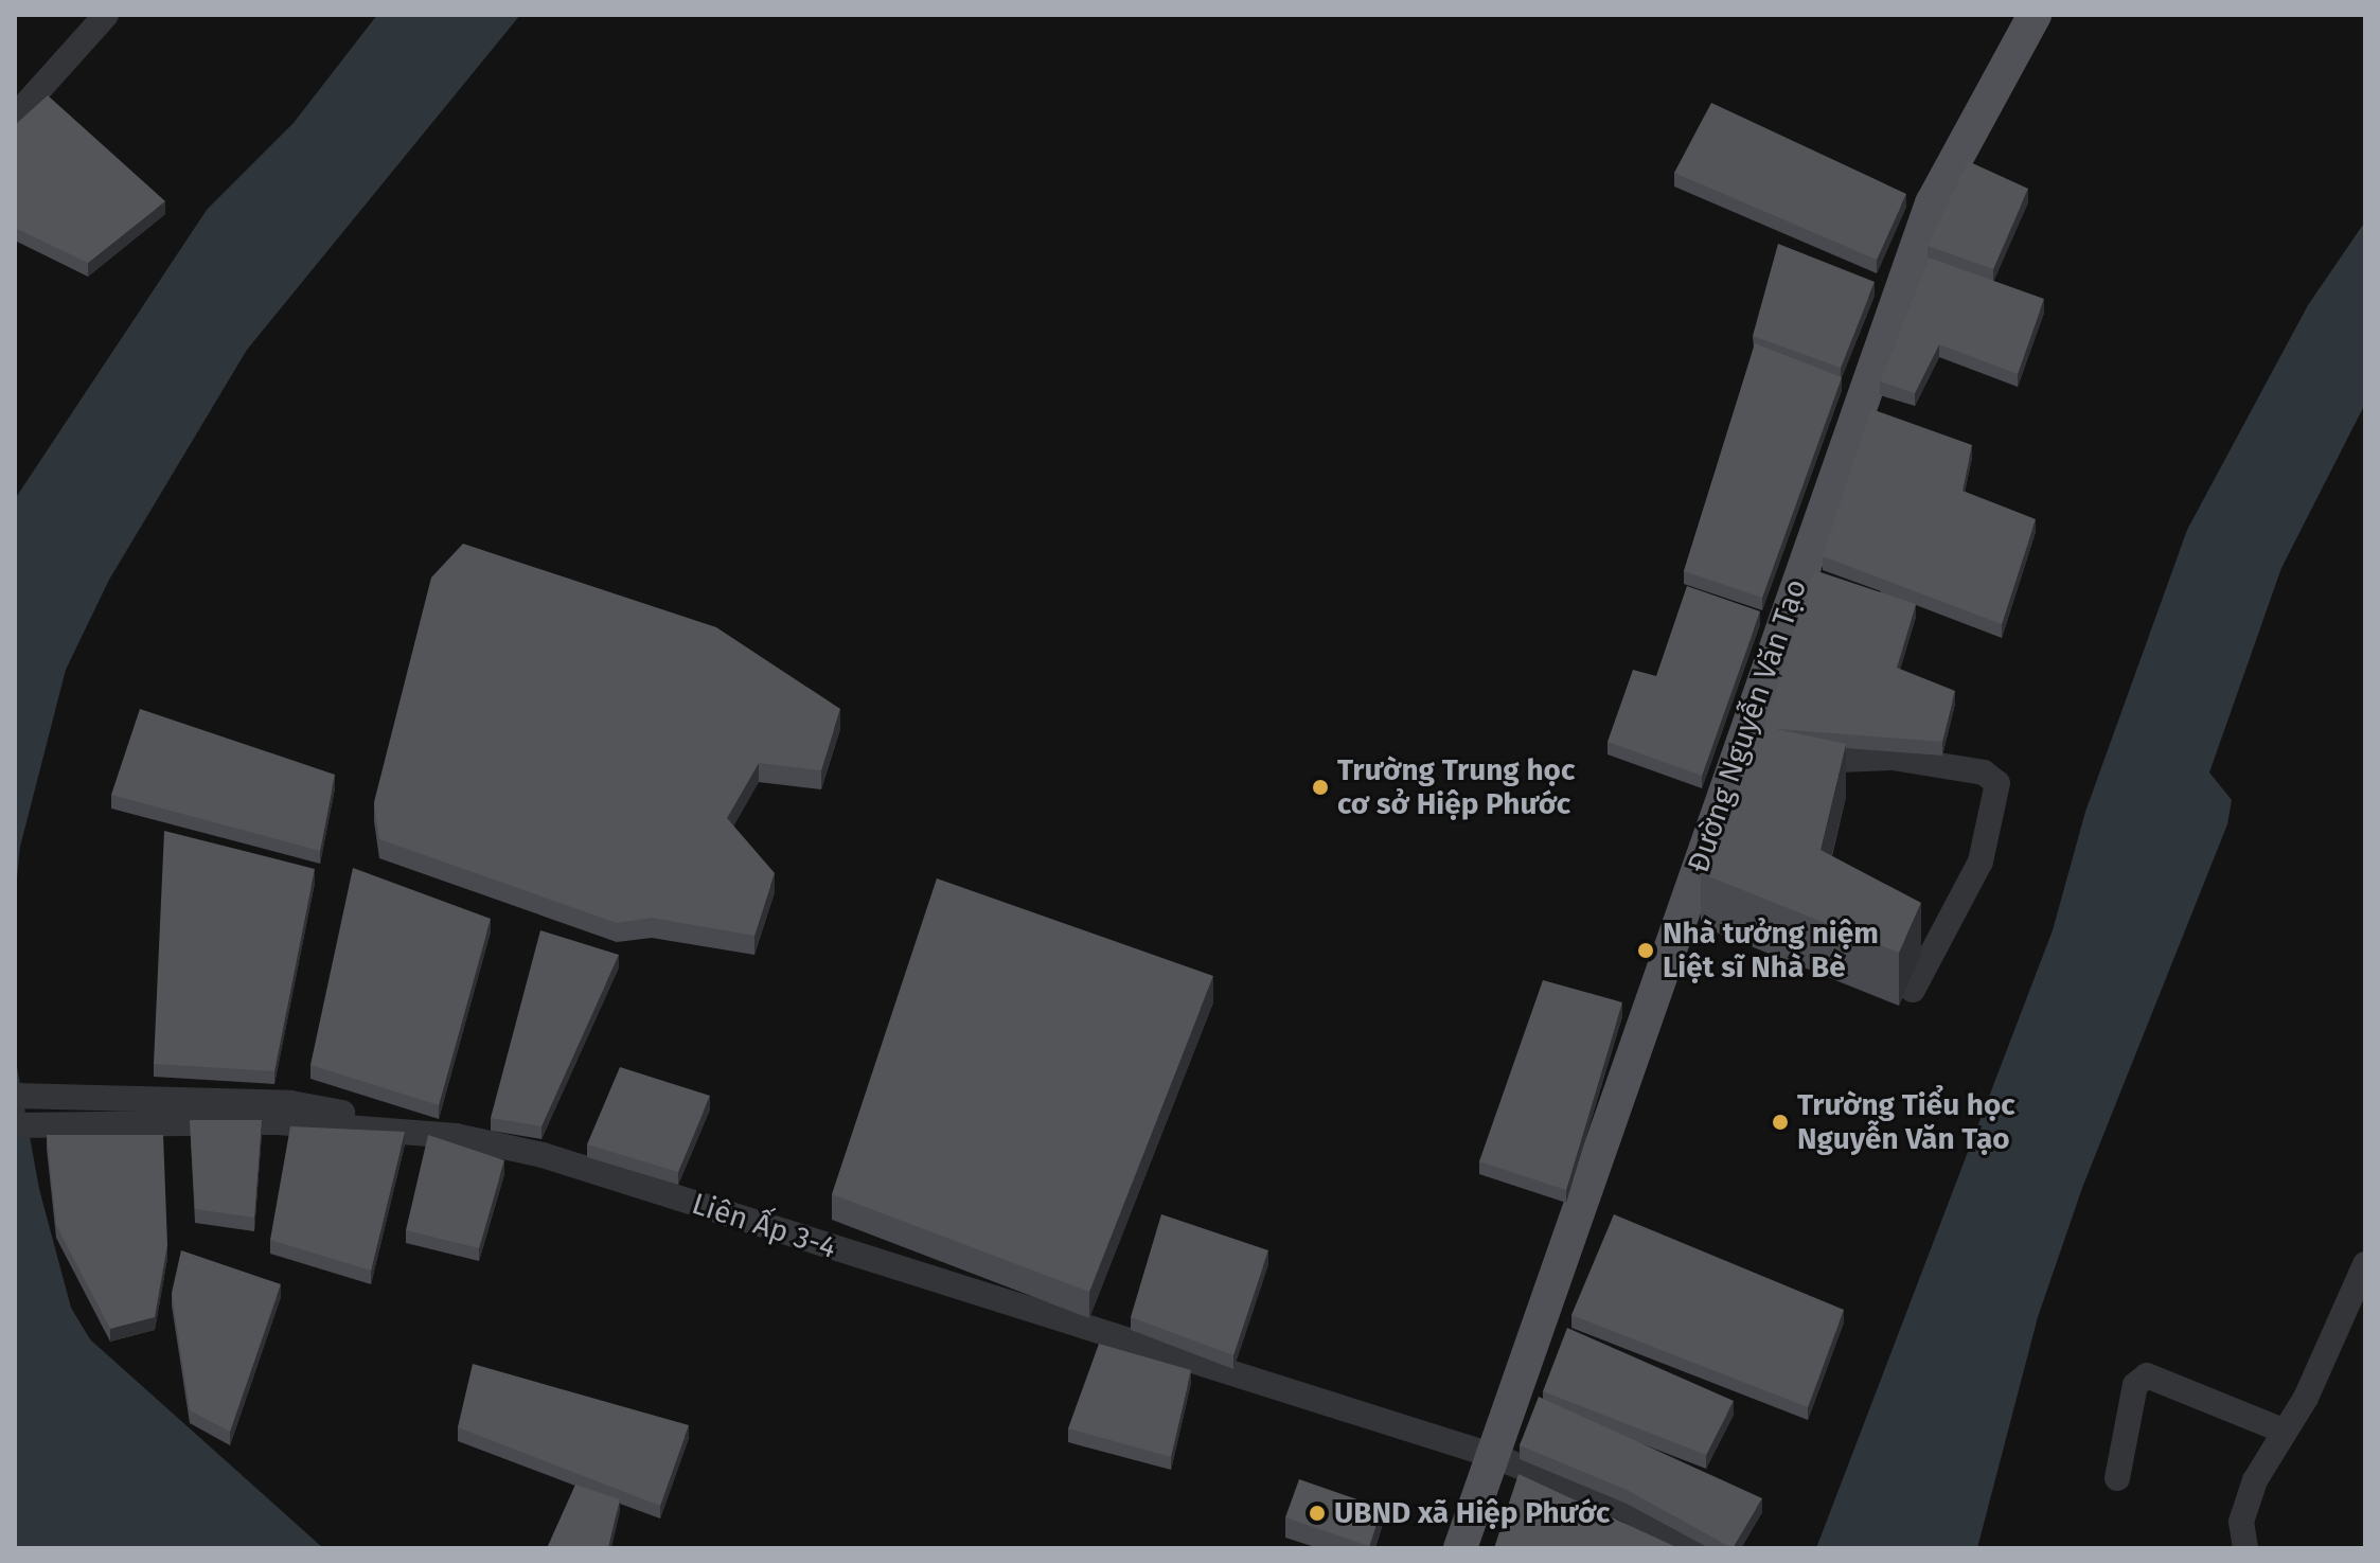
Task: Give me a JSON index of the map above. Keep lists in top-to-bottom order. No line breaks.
{"streets":{"main road":["Đường Nguyễn Văn Tạo"],"street":["Liên Ấp 3-4"]},"crossings":[["Đường Nguyễn Văn Tạo","Liên Ấp 3-4"]],"places":["Trường Trung học cơ sở Hiệp Phước","Nhà tưởng niệm Liệt sĩ Nhà Bè","Trường Tiểu học Nguyễn Văn Tạo","UBND xã Hiệp Phước"]}
